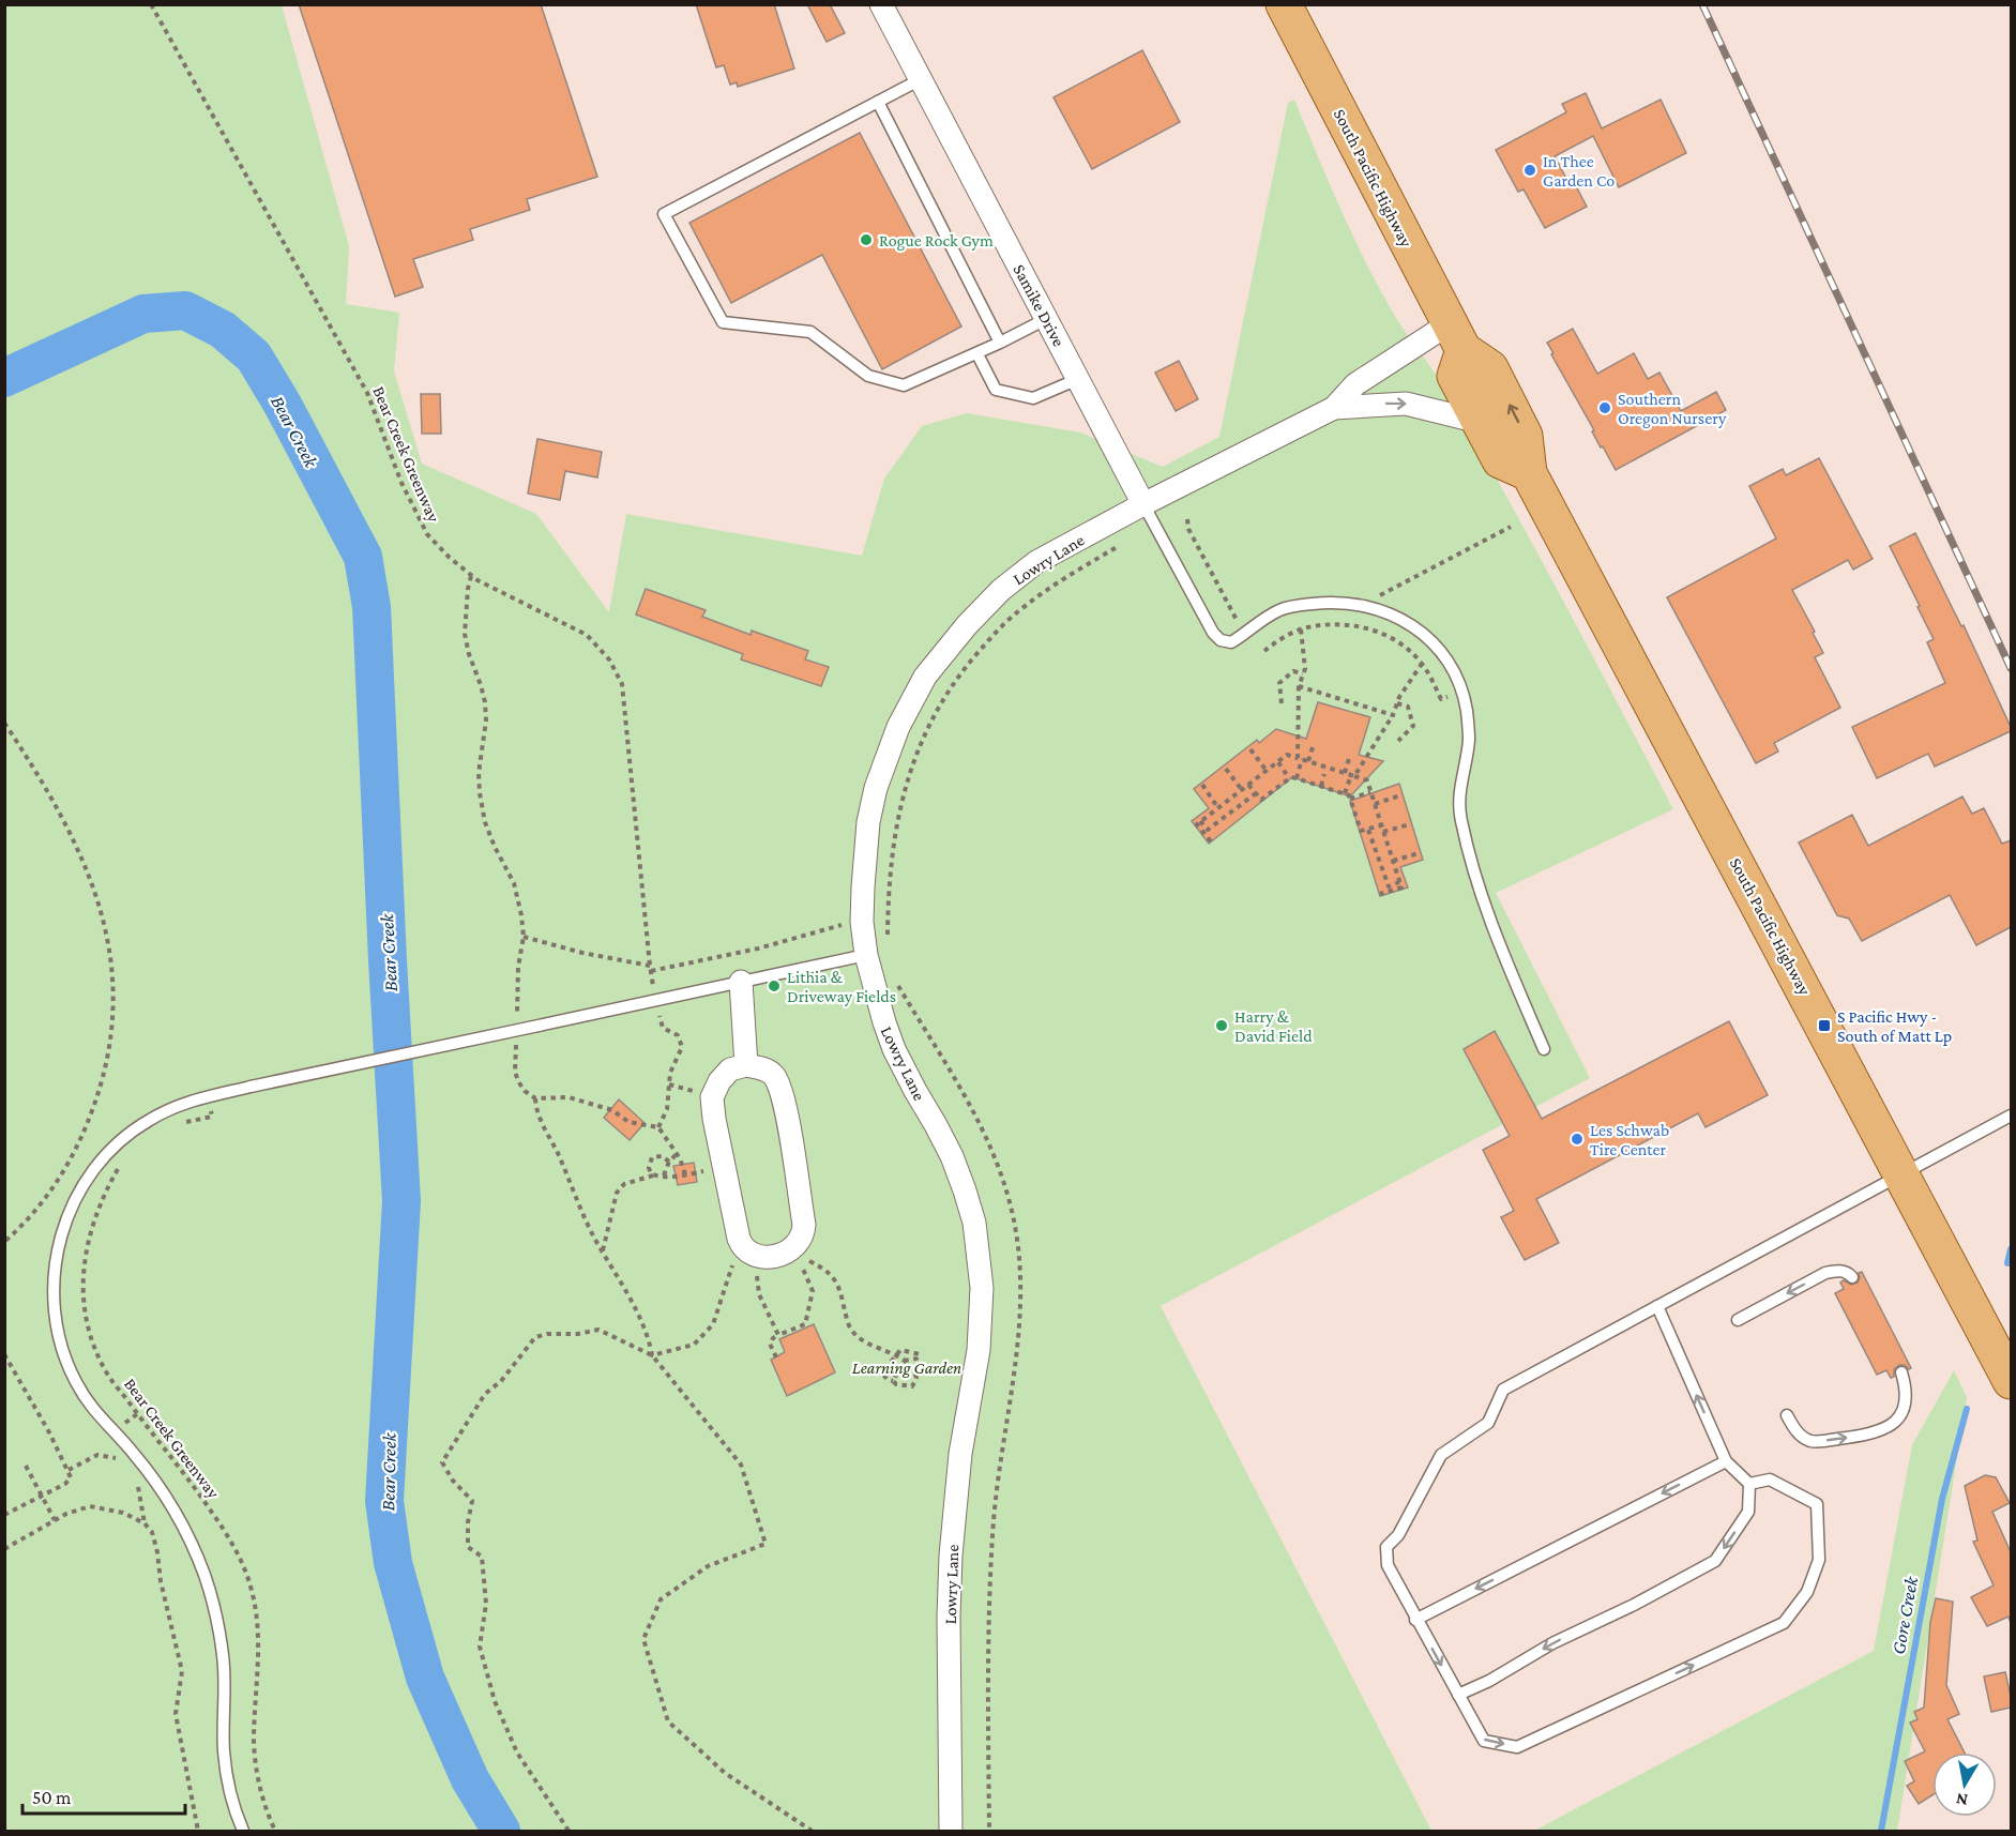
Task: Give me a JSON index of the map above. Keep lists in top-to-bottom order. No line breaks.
{"streets":{"main road":["South Pacific Highway"],"street":["Samike Drive","Lowry Lane"],"path":["Bear Creek Greenway"]},"crossings":[["South Pacific Highway","Lowry Lane"],["Samike Drive","Lowry Lane"]],"water":["Bear Creek","Gore Creek"],"parks":["Learning Garden"],"places":{"other":["In Thee Garden Co","Rogue Rock Gym","Southern Oregon Nursery","Lithia & Driveway Fields","Harry & David Field","Les Schwab Tire Center"],"transit":["S Pacific Hwy - South of Matt Lp"]},"scale_bar":"50 m","north":"bottom"}
